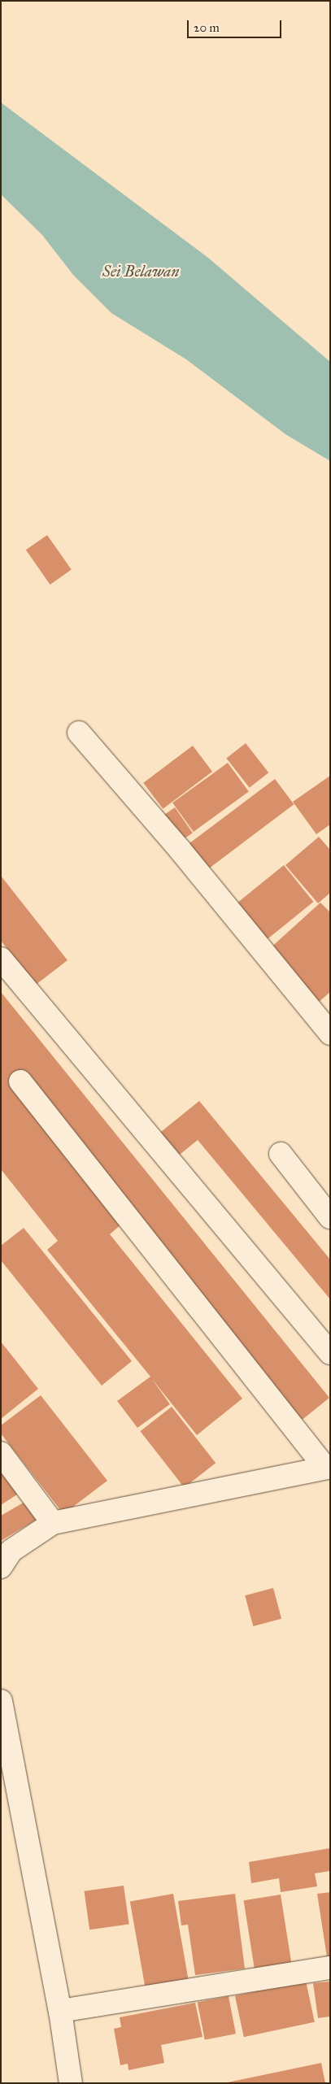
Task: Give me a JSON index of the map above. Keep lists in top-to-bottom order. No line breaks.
{"water":["Sei Belawan"],"scale_bar":"20 m"}
